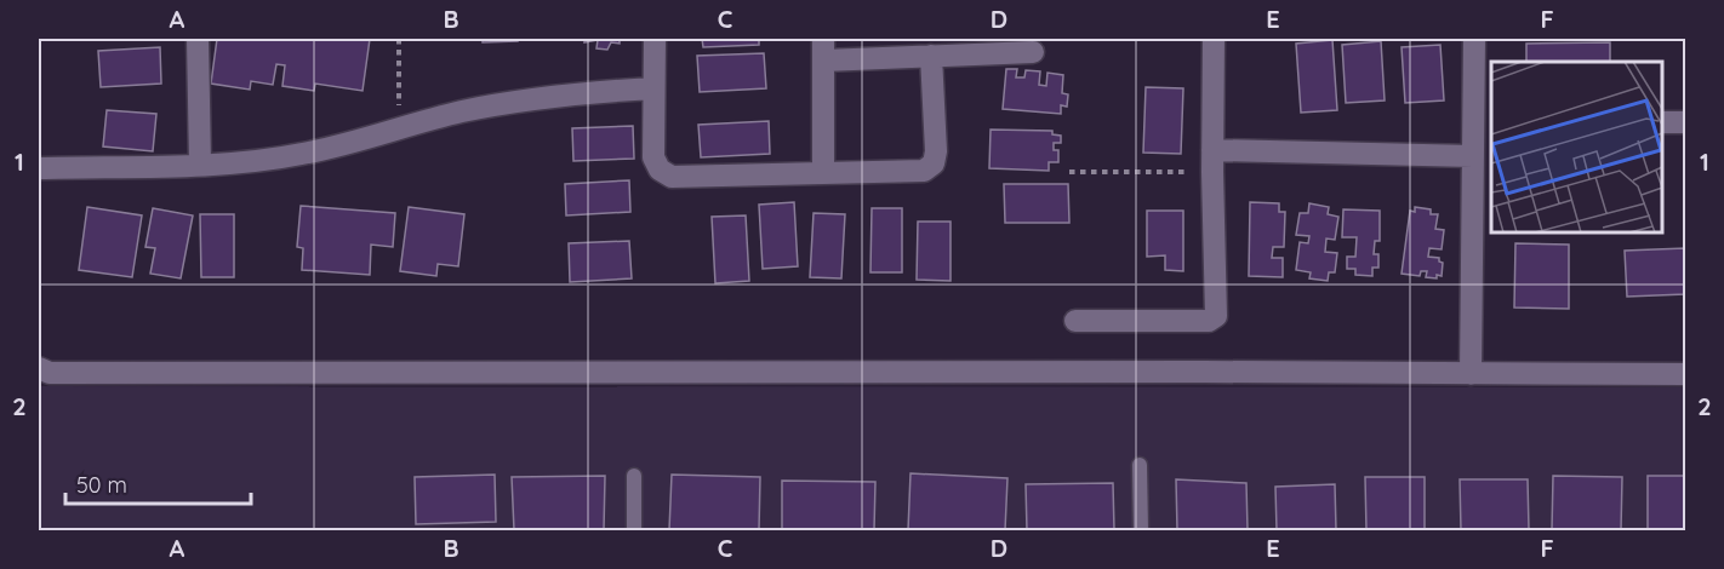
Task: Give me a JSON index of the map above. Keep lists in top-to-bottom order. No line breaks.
{"scale_bar":"50 m","grid":{"columns":["A","B","C","D","E","F"],"rows":["1","2"]}}
